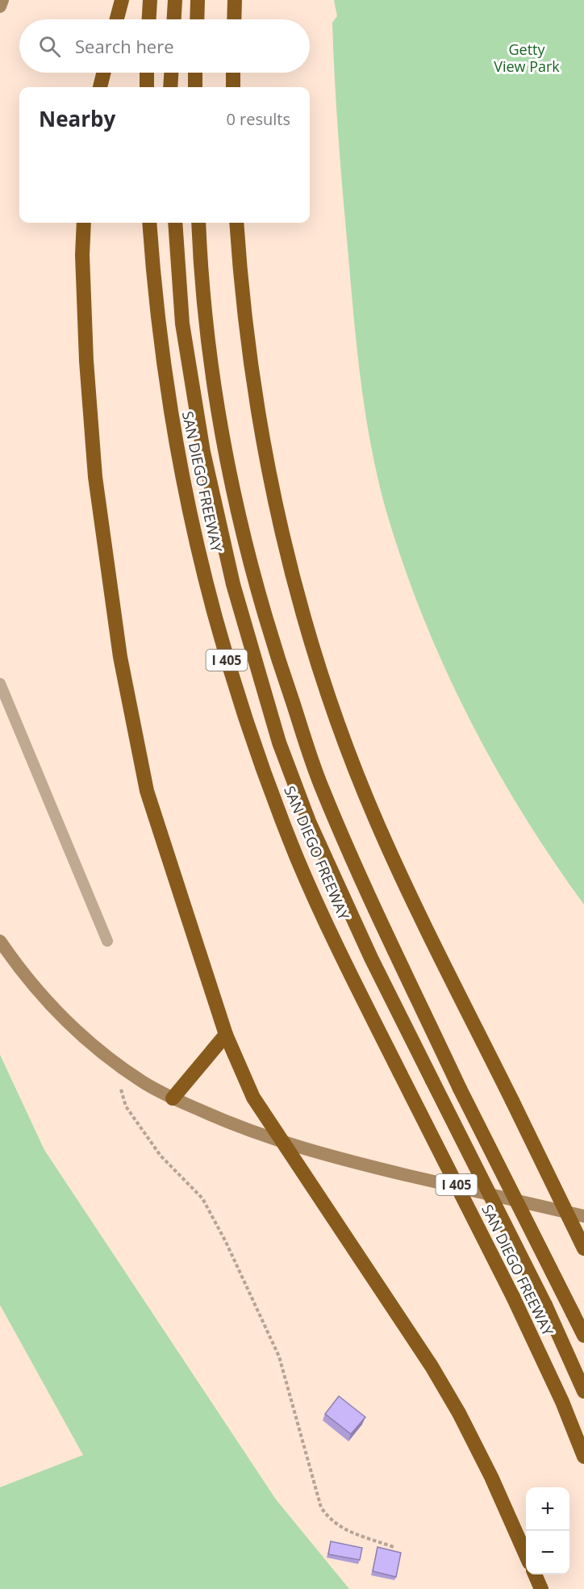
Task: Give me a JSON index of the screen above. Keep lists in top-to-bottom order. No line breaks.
{"streets":{"highway":["SAN DIEGO FREEWAY","I 405"]},"parks":["Getty View Park"],"page":{"search":"Search here","heading":["Nearby","0 results"],"map_buttons":["+","−"]}}
